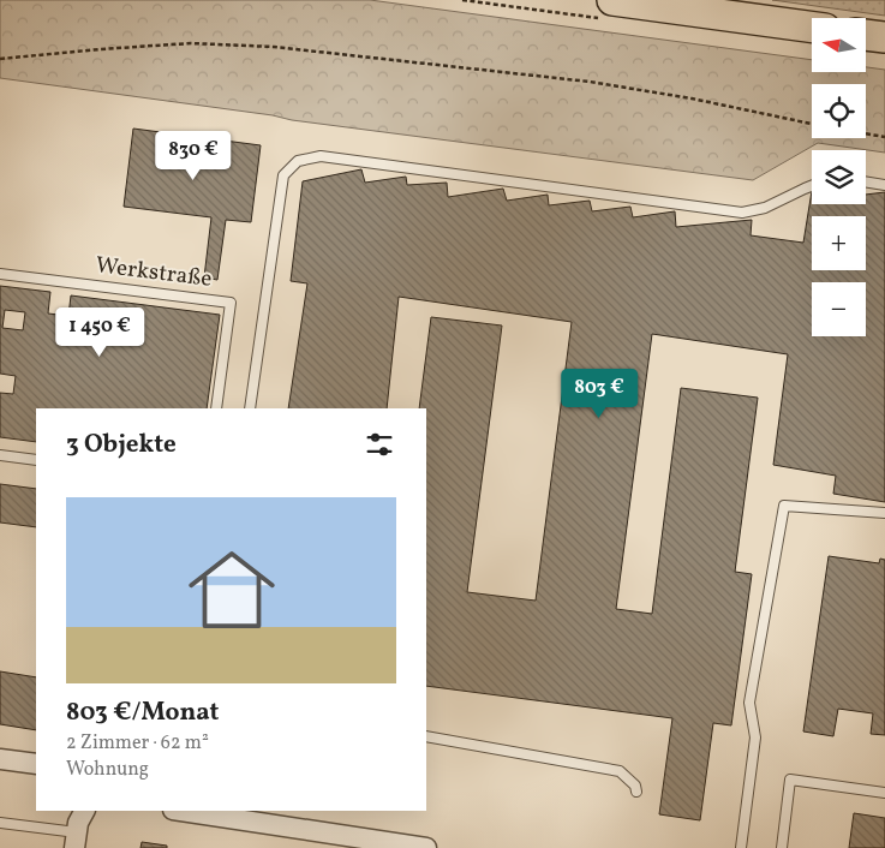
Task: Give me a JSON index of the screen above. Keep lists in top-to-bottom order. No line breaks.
{"streets":{"lane":["Werkstraße"]},"north":"left","page":{"map_buttons":["+","−"],"price":["830 €","1 450 €","803 €"],"heading":"3 Objekte","list":[{"name":"803 €/Monat","note":"2 Zimmer · 62 m² · Wohnung"}]}}
